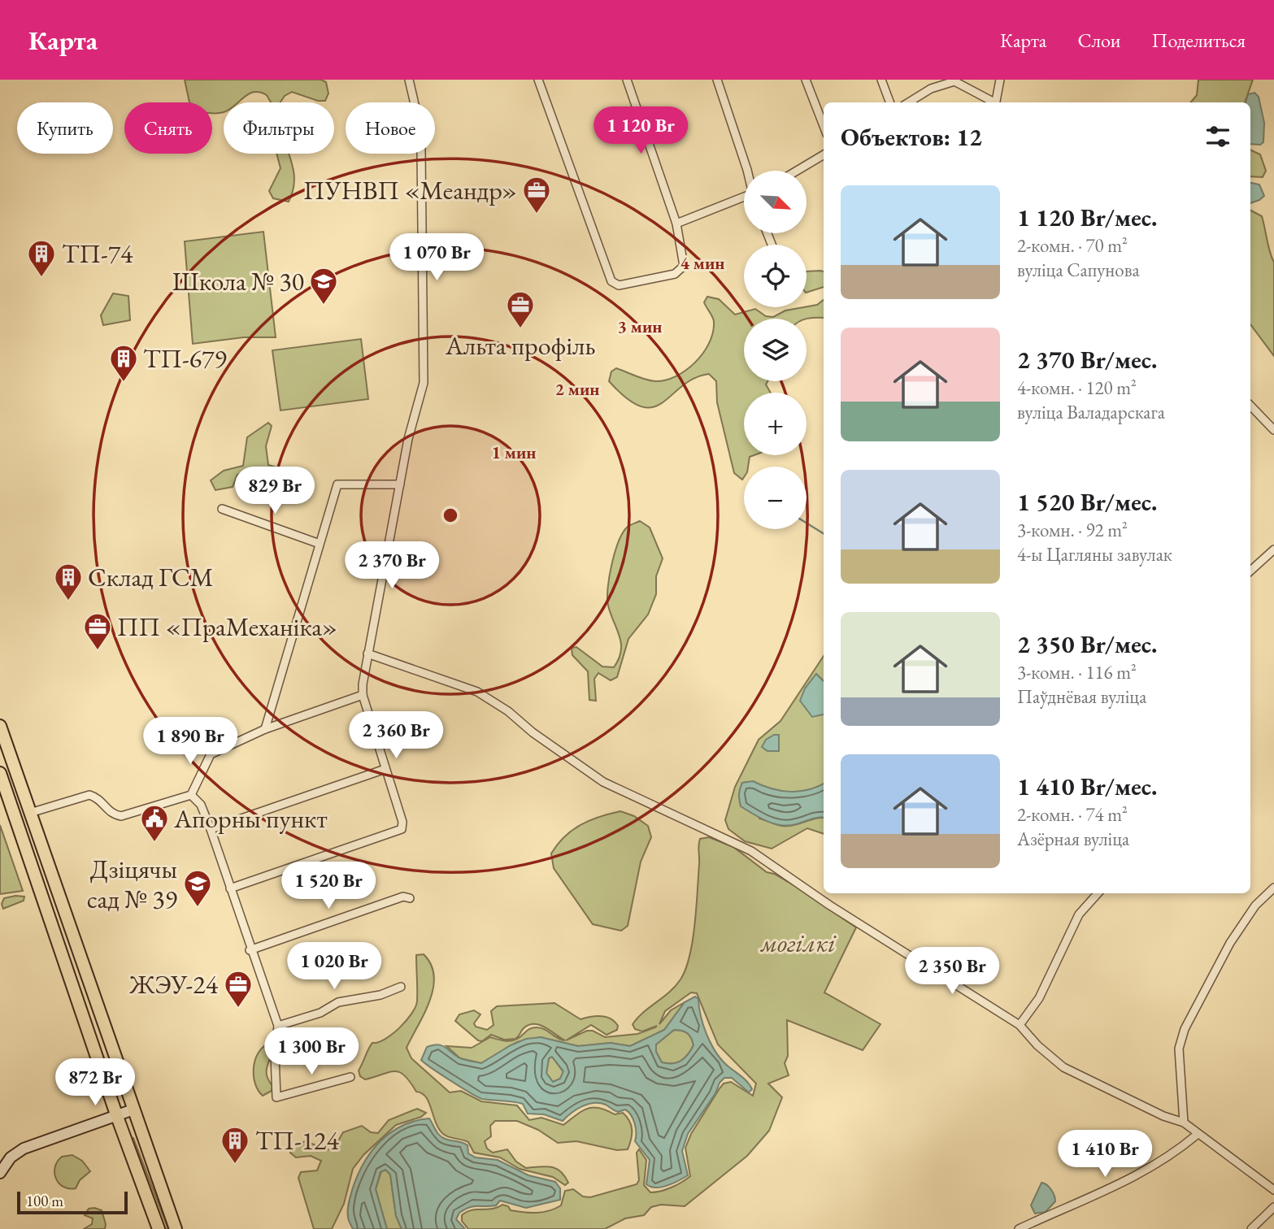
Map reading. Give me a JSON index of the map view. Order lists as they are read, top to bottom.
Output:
{
  "parks": ["могілкі"],
  "places": {
    "office": [
      "ПУНВП «Меандр»",
      "Альта профіль",
      "ПП «ПраМеханіка»",
      "ЖЭУ-24"
    ],
    "building": [
      "ТП-74",
      "ТП-679",
      "Склад ГСМ",
      "ТП-124"
    ],
    "school or university": ["Школа № 30", "Дзіцячы сад № 39"],
    "public building": ["Апорны пункт"]
  },
  "scale_bar": "100 m",
  "north": "bottom right",
  "page": {
    "header": "Карта",
    "nav": ["Карта", "Слои", "Поделиться"],
    "chip": [
      "Купить",
      "Снять",
      "Фильтры",
      "Новое"
    ],
    "heading": "Объектов: 12",
    "price": [
      "1 120 Br",
      "1 070 Br",
      "829 Br",
      "2 370 Br",
      "2 360 Br",
      "1 890 Br",
      "1 520 Br",
      "1 020 Br",
      "2 350 Br",
      "1 300 Br",
      "872 Br",
      "1 410 Br"
    ],
    "map_buttons": ["+", "−"],
    "list": [
      {
        "name": "1 120 Br/мес.",
        "note": "2-комн. · 70 m² · вуліца Сапунова"
      },
      {
        "name": "2 370 Br/мес.",
        "note": "4-комн. · 120 m² · вуліца Валадарскага"
      },
      {
        "name": "1 520 Br/мес.",
        "note": "3-комн. · 92 m² · 4-ы Цагляны завулак"
      },
      {
        "name": "2 350 Br/мес.",
        "note": "3-комн. · 116 m² · Паўднёвая вуліца"
      },
      {
        "name": "1 410 Br/мес.",
        "note": "2-комн. · 74 m² · Азёрная вуліца"
      }
    ],
    "scale": "100 m"
  },
  "rings": [
    "4 мин",
    "3 мин",
    "2 мин",
    "1 мин"
  ]
}
